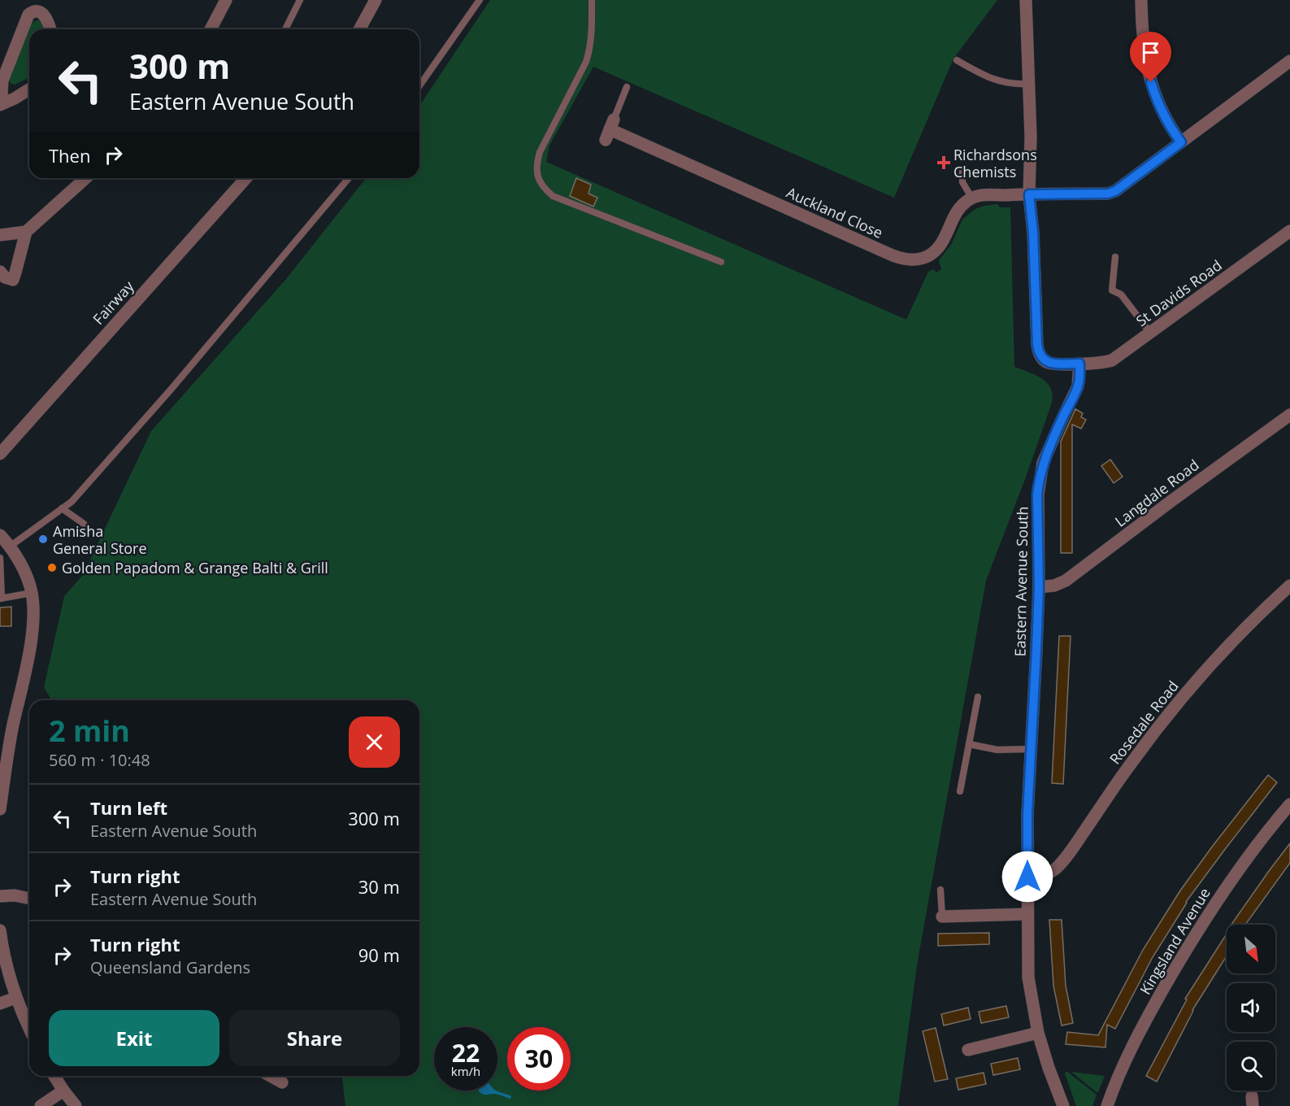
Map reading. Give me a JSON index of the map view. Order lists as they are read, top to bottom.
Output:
{
  "streets": {
    "street": [
      "Auckland Close",
      "St Davids Road",
      "Fairway",
      "Langdale Road",
      "Eastern Avenue South",
      "Rosedale Road",
      "Kingsland Avenue"
    ]
  },
  "crossings": [
    ["St Davids Road", "Eastern Avenue South"],
    ["Langdale Road", "Eastern Avenue South"],
    ["Eastern Avenue South", "Rosedale Road"]
  ],
  "places": {
    "health": ["Richardsons Chemists"],
    "other": ["Amisha General Store", "Golden Papadom & Grange Balti & Grill"]
  },
  "north": "bottom right",
  "page": {
    "turn": ["300 m", "Eastern Avenue South"],
    "then": "Then",
    "heading": ["2 min", "560 m · 10:48"],
    "list": [
      {
        "name": "Turn left",
        "note": "Eastern Avenue South",
        "value": "300 m"
      },
      {
        "name": "Turn right",
        "note": "Eastern Avenue South",
        "value": "30 m"
      },
      {
        "name": "Turn right",
        "note": "Queensland Gardens",
        "value": "90 m"
      }
    ],
    "buttons": ["Exit", "Share"],
    "speed": "22 km/h",
    "limit": "30"
  }
}
